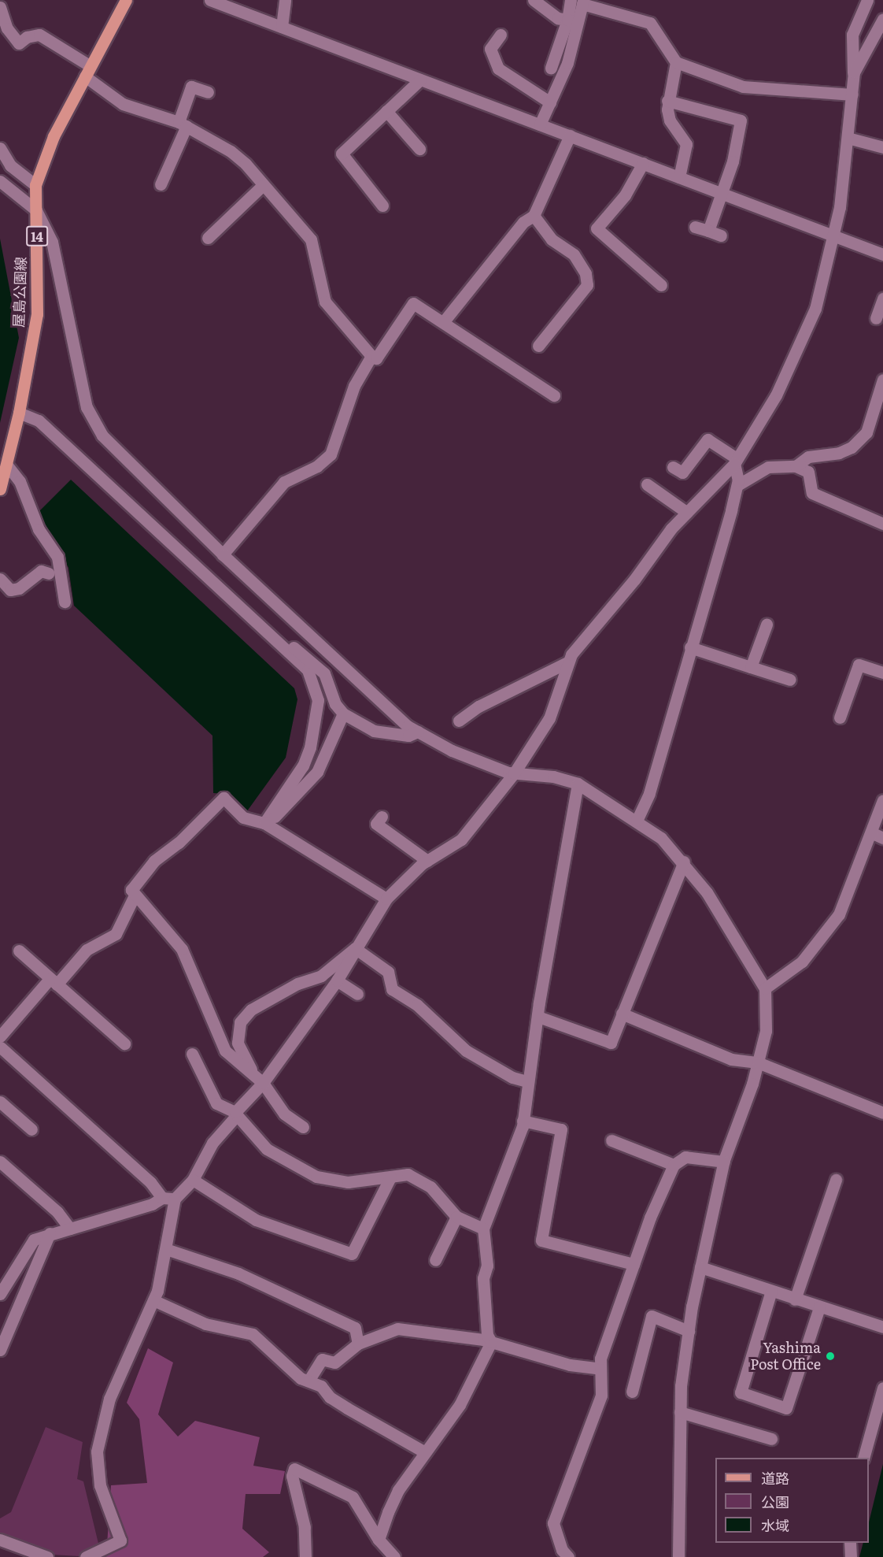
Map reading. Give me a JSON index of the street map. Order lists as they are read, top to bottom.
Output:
{
  "streets": {
    "main road": ["14", "屋島公園線"]
  },
  "places": ["Yashima Post Office"],
  "legend": ["道路", "公園", "水域"]
}
